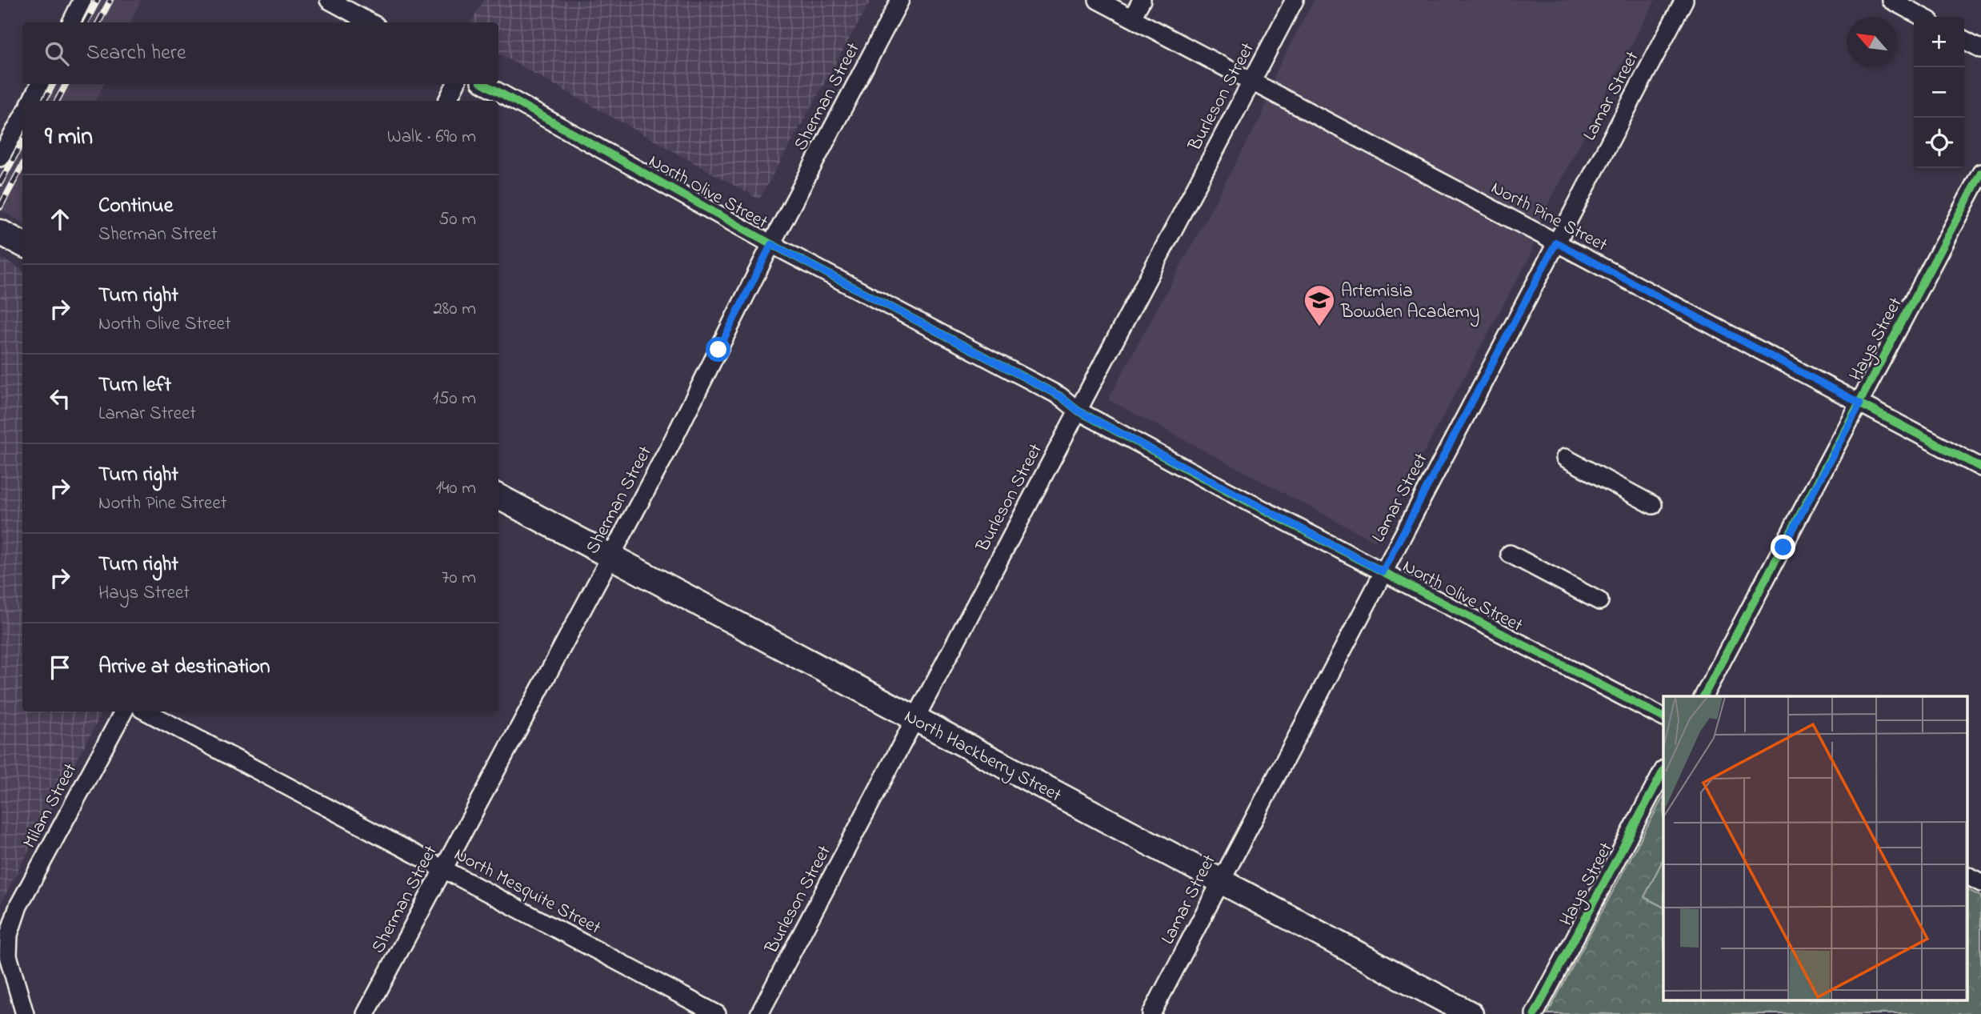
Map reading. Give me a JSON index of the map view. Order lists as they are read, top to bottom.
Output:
{
  "streets": {
    "main road": ["North Hackberry Street"],
    "street": [
      "Lamar Street",
      "Sherman Street",
      "Burleson Street",
      "North Olive Street",
      "North Pine Street",
      "Hays Street",
      "Milam Street",
      "North Mesquite Street"
    ]
  },
  "crossings": [
    ["Lamar Street", "North Olive Street"],
    ["Lamar Street", "North Pine Street"],
    ["Lamar Street", "North Hackberry Street"],
    ["Sherman Street", "North Olive Street"],
    ["Sherman Street", "North Hackberry Street"],
    ["Sherman Street", "North Mesquite Street"],
    ["Burleson Street", "North Olive Street"],
    ["Burleson Street", "North Pine Street"],
    ["Burleson Street", "North Hackberry Street"],
    ["North Pine Street", "Hays Street"]
  ],
  "places": {
    "school or university": ["Artemisia Bowden Academy"]
  },
  "north": "top left",
  "page": {
    "map_buttons": ["+", "−"],
    "search": "Search here",
    "heading": ["9 min", "Walk · 690 m"],
    "list": [
      ["Continue", "Sherman Street", "50 m"],
      ["Turn right", "North Olive Street", "280 m"],
      ["Turn left", "Lamar Street", "150 m"],
      ["Turn right", "North Pine Street", "140 m"],
      ["Turn right", "Hays Street", "70 m"],
      "Arrive at destination"
    ]
  }
}
